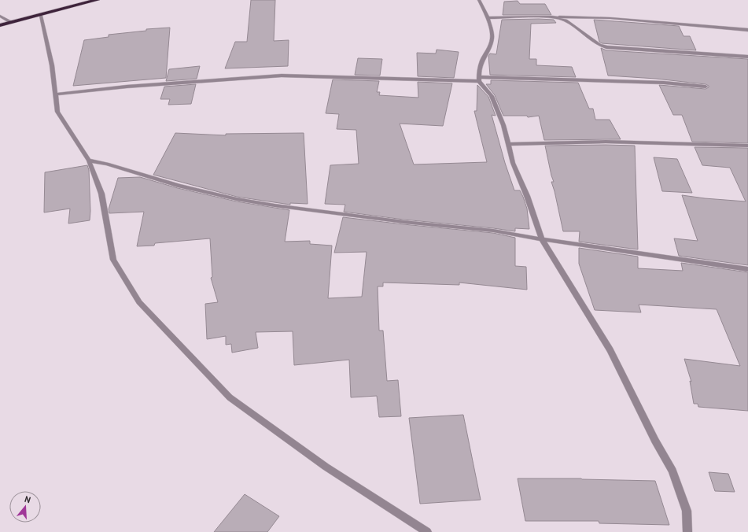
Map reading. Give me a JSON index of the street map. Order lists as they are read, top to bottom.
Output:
{
  "north": "top"
}
